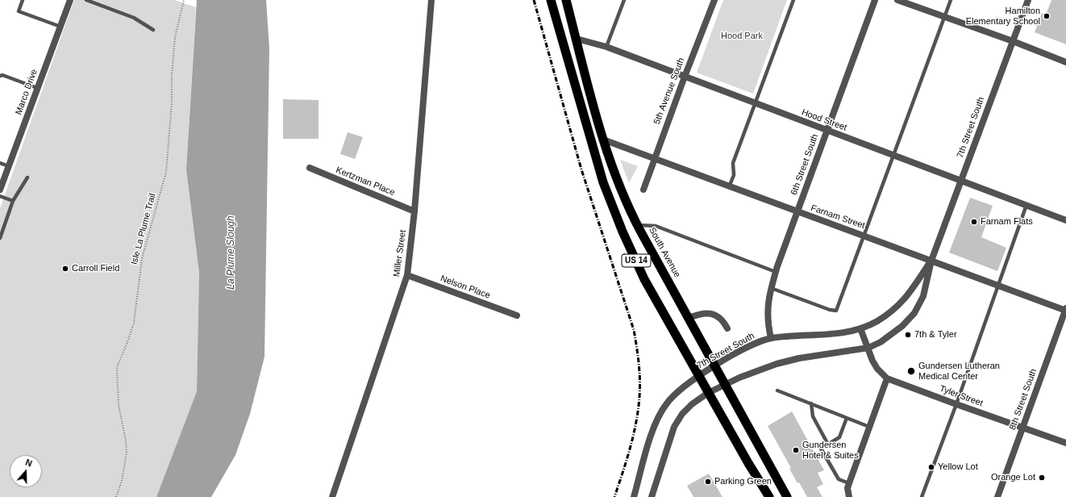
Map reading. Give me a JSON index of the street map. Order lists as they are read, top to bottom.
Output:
{
  "streets": {
    "highway": ["South Avenue", "US 14"],
    "street": [
      "5th Avenue South",
      "Marco Drive",
      "Hood Street",
      "7th Street South",
      "6th Street South",
      "Kertzman Place",
      "Farnam Street",
      "Miller Street",
      "Nelson Place",
      "Tyler Street",
      "8th Street South"
    ],
    "path": ["Isle La Plume Trail"]
  },
  "crossings": [
    ["5th Avenue South", "Hood Street"],
    ["5th Avenue South", "Farnam Street"],
    ["Hood Street", "7th Street South"],
    ["Hood Street", "6th Street South"],
    ["Hood Street", "South Avenue"],
    ["7th Street South", "6th Street South"],
    ["7th Street South", "Farnam Street"],
    ["7th Street South", "South Avenue"],
    ["7th Street South", "US 14"],
    ["7th Street South", "Tyler Street"],
    ["6th Street South", "Farnam Street"],
    ["Kertzman Place", "Miller Street"],
    ["Farnam Street", "South Avenue"],
    ["Farnam Street", "8th Street South"],
    ["Miller Street", "Nelson Place"],
    ["Tyler Street", "8th Street South"]
  ],
  "water": ["La Plume Slough"],
  "parks": ["Hood Park"],
  "places": [
    "Hamilton Elementary School",
    "Farnam Flats",
    "Carroll Field",
    "7th & Tyler",
    "Gundersen Lutheran Medical Center",
    "Gundersen Hotel & Suites",
    "Yellow Lot",
    "Orange Lot",
    "Parking Green"
  ],
  "north": "top"
}
